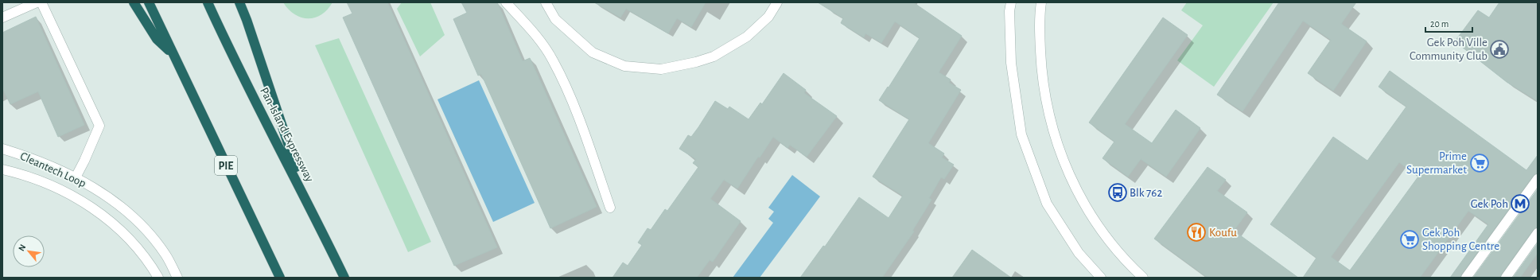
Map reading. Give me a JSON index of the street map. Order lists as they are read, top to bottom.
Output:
{
  "streets": {
    "highway": ["Pan-Island Expressway", "PIE"],
    "street": ["Cleantech Loop"]
  },
  "places": {
    "public building": ["Gek Poh Ville Community Club"],
    "supermarket": ["Prime Supermarket", "Gek Poh Shopping Centre"],
    "bus stop": ["Blk 762"],
    "metro station": ["Gek Poh"],
    "restaurant": ["Koufu"]
  },
  "scale_bar": "20 m",
  "north": "top left"
}
